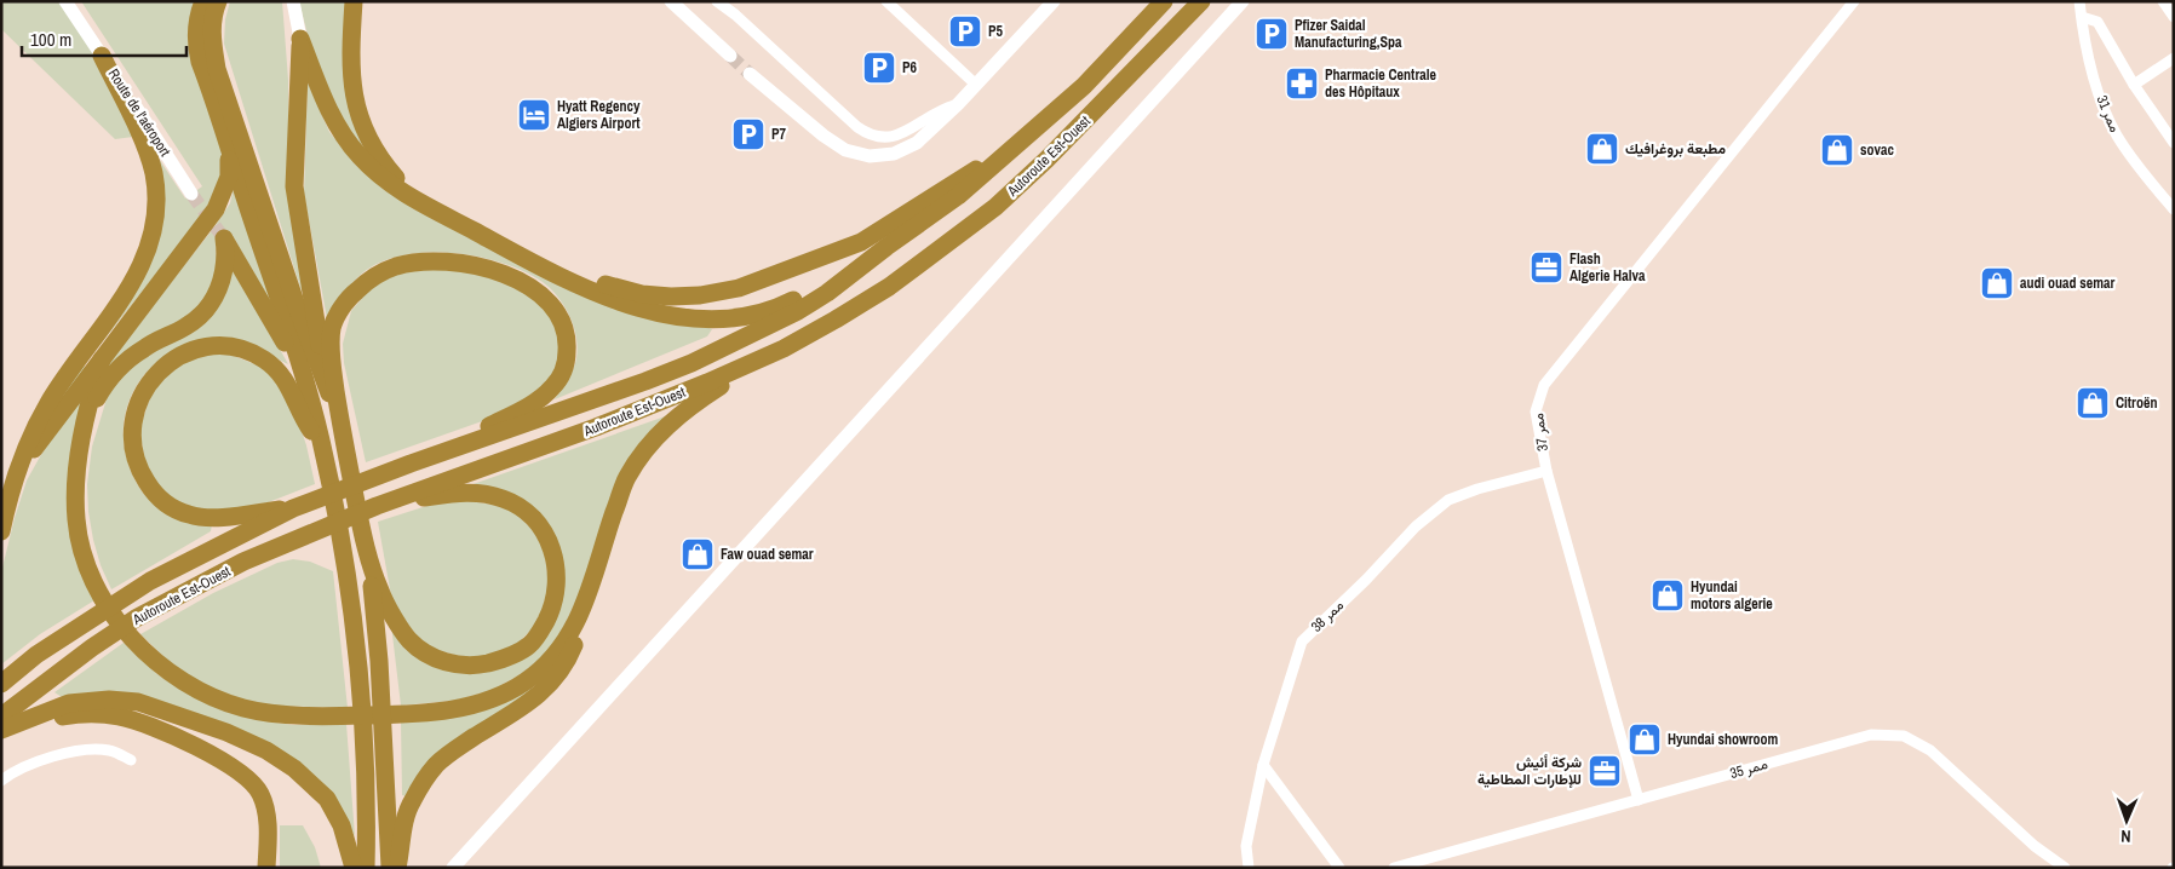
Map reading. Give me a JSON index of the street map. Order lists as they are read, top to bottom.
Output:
{
  "streets": {
    "highway": ["Autoroute Est-Ouest"],
    "main road": ["Route de l'aéroport"],
    "street": [
      "ممر 31",
      "ممر 37",
      "ممر 38",
      "ممر 35"
    ]
  },
  "crossings": [
    ["ممر 37", "ممر 38"],
    ["ممر 37", "ممر 35"]
  ],
  "places": {
    "parking": [
      "P5",
      "Pfizer Saidal Manufacturing,Spa",
      "P6",
      "P7"
    ],
    "pharmacy": ["Pharmacie Centrale des Hôpitaux"],
    "hotel": ["Hyatt Regency Algiers Airport"],
    "shop": [
      "مطبعة بروغرافيك",
      "sovac",
      "audi ouad semar",
      "Citroën",
      "Faw ouad semar",
      "Hyundai motors algerie",
      "Hyundai showroom"
    ],
    "office": ["Flash Algerie Halva", "شركة أئيش للإطارات المطاطية"]
  },
  "scale_bar": "100 m",
  "north": "bottom"
}
